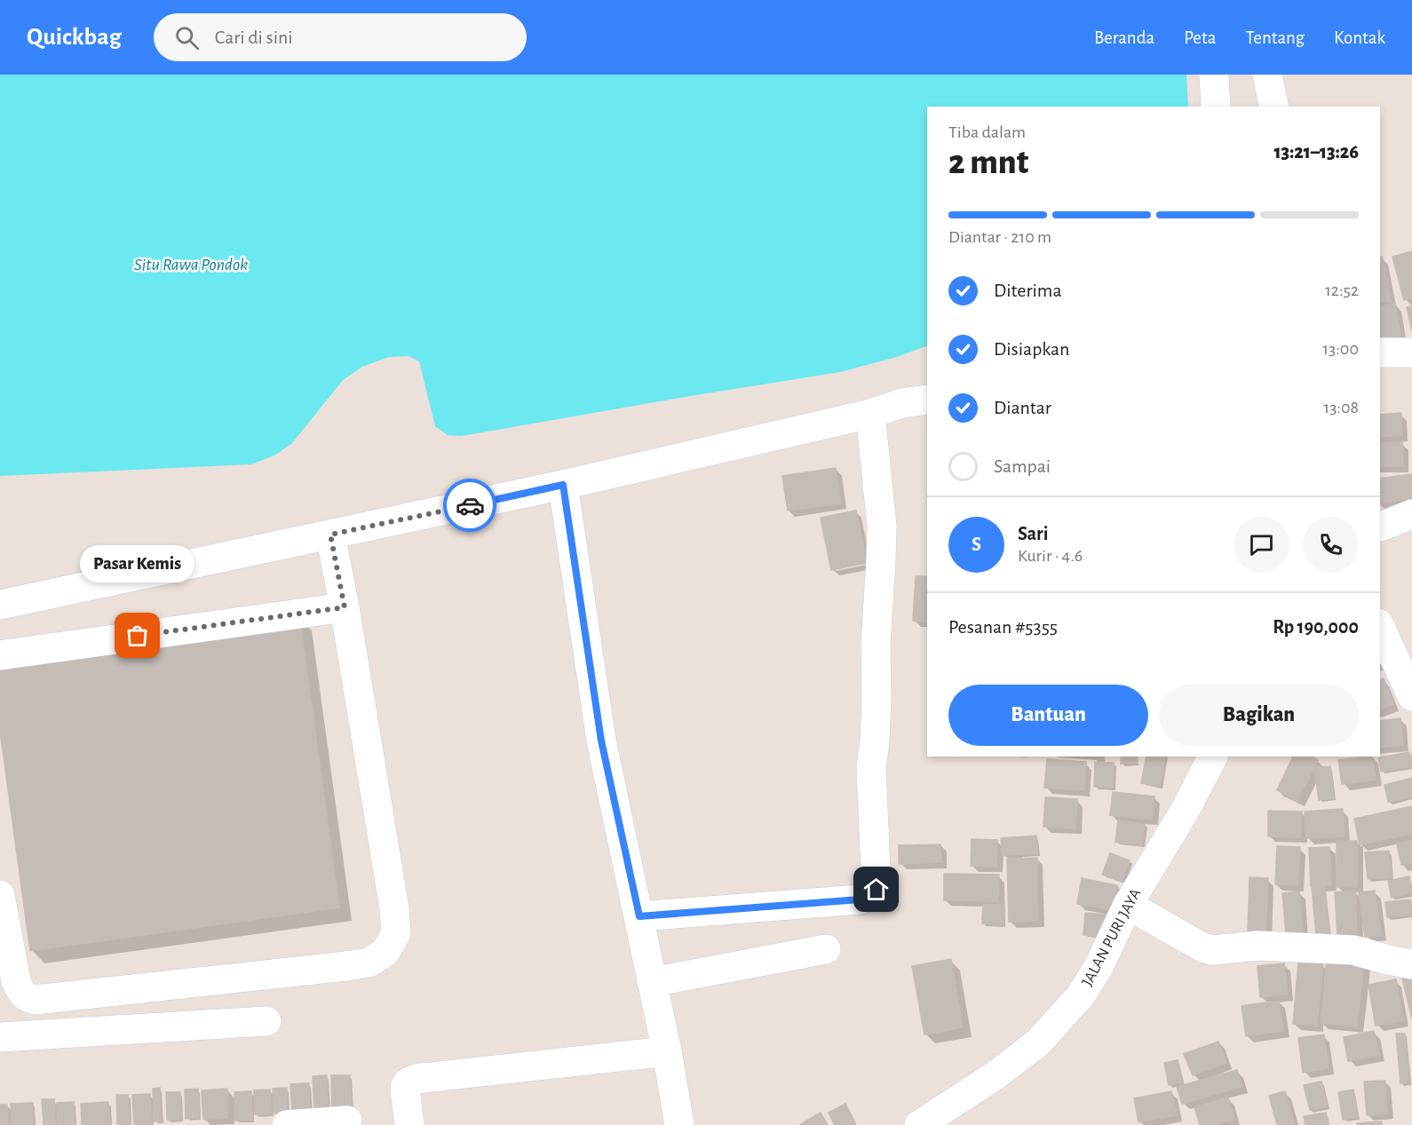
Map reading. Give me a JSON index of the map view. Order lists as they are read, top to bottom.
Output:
{
  "streets": {
    "street": ["JALAN PURI JAYA"]
  },
  "water": ["Situ Rawa Pondok"],
  "places": ["Pasar Kemis"],
  "page": {
    "header": "Quickbag",
    "search": "Cari di sini",
    "nav": [
      "Beranda",
      "Peta",
      "Tentang",
      "Kontak"
    ],
    "heading": ["2 mnt", "Tiba dalam", "13:21–13:26"],
    "panel": [
      "Sari",
      "Kurir · 4.6",
      "Pesanan #5355",
      "Rp 190,000"
    ],
    "bar": "Diantar · 210 m",
    "list": [
      ["Diterima", "12:52"],
      ["Disiapkan", "13:00"],
      ["Diantar", "13:08"],
      "Sampai"
    ],
    "round": "S",
    "bubble": "Pasar Kemis",
    "buttons": ["Bantuan", "Bagikan"]
  }
}
